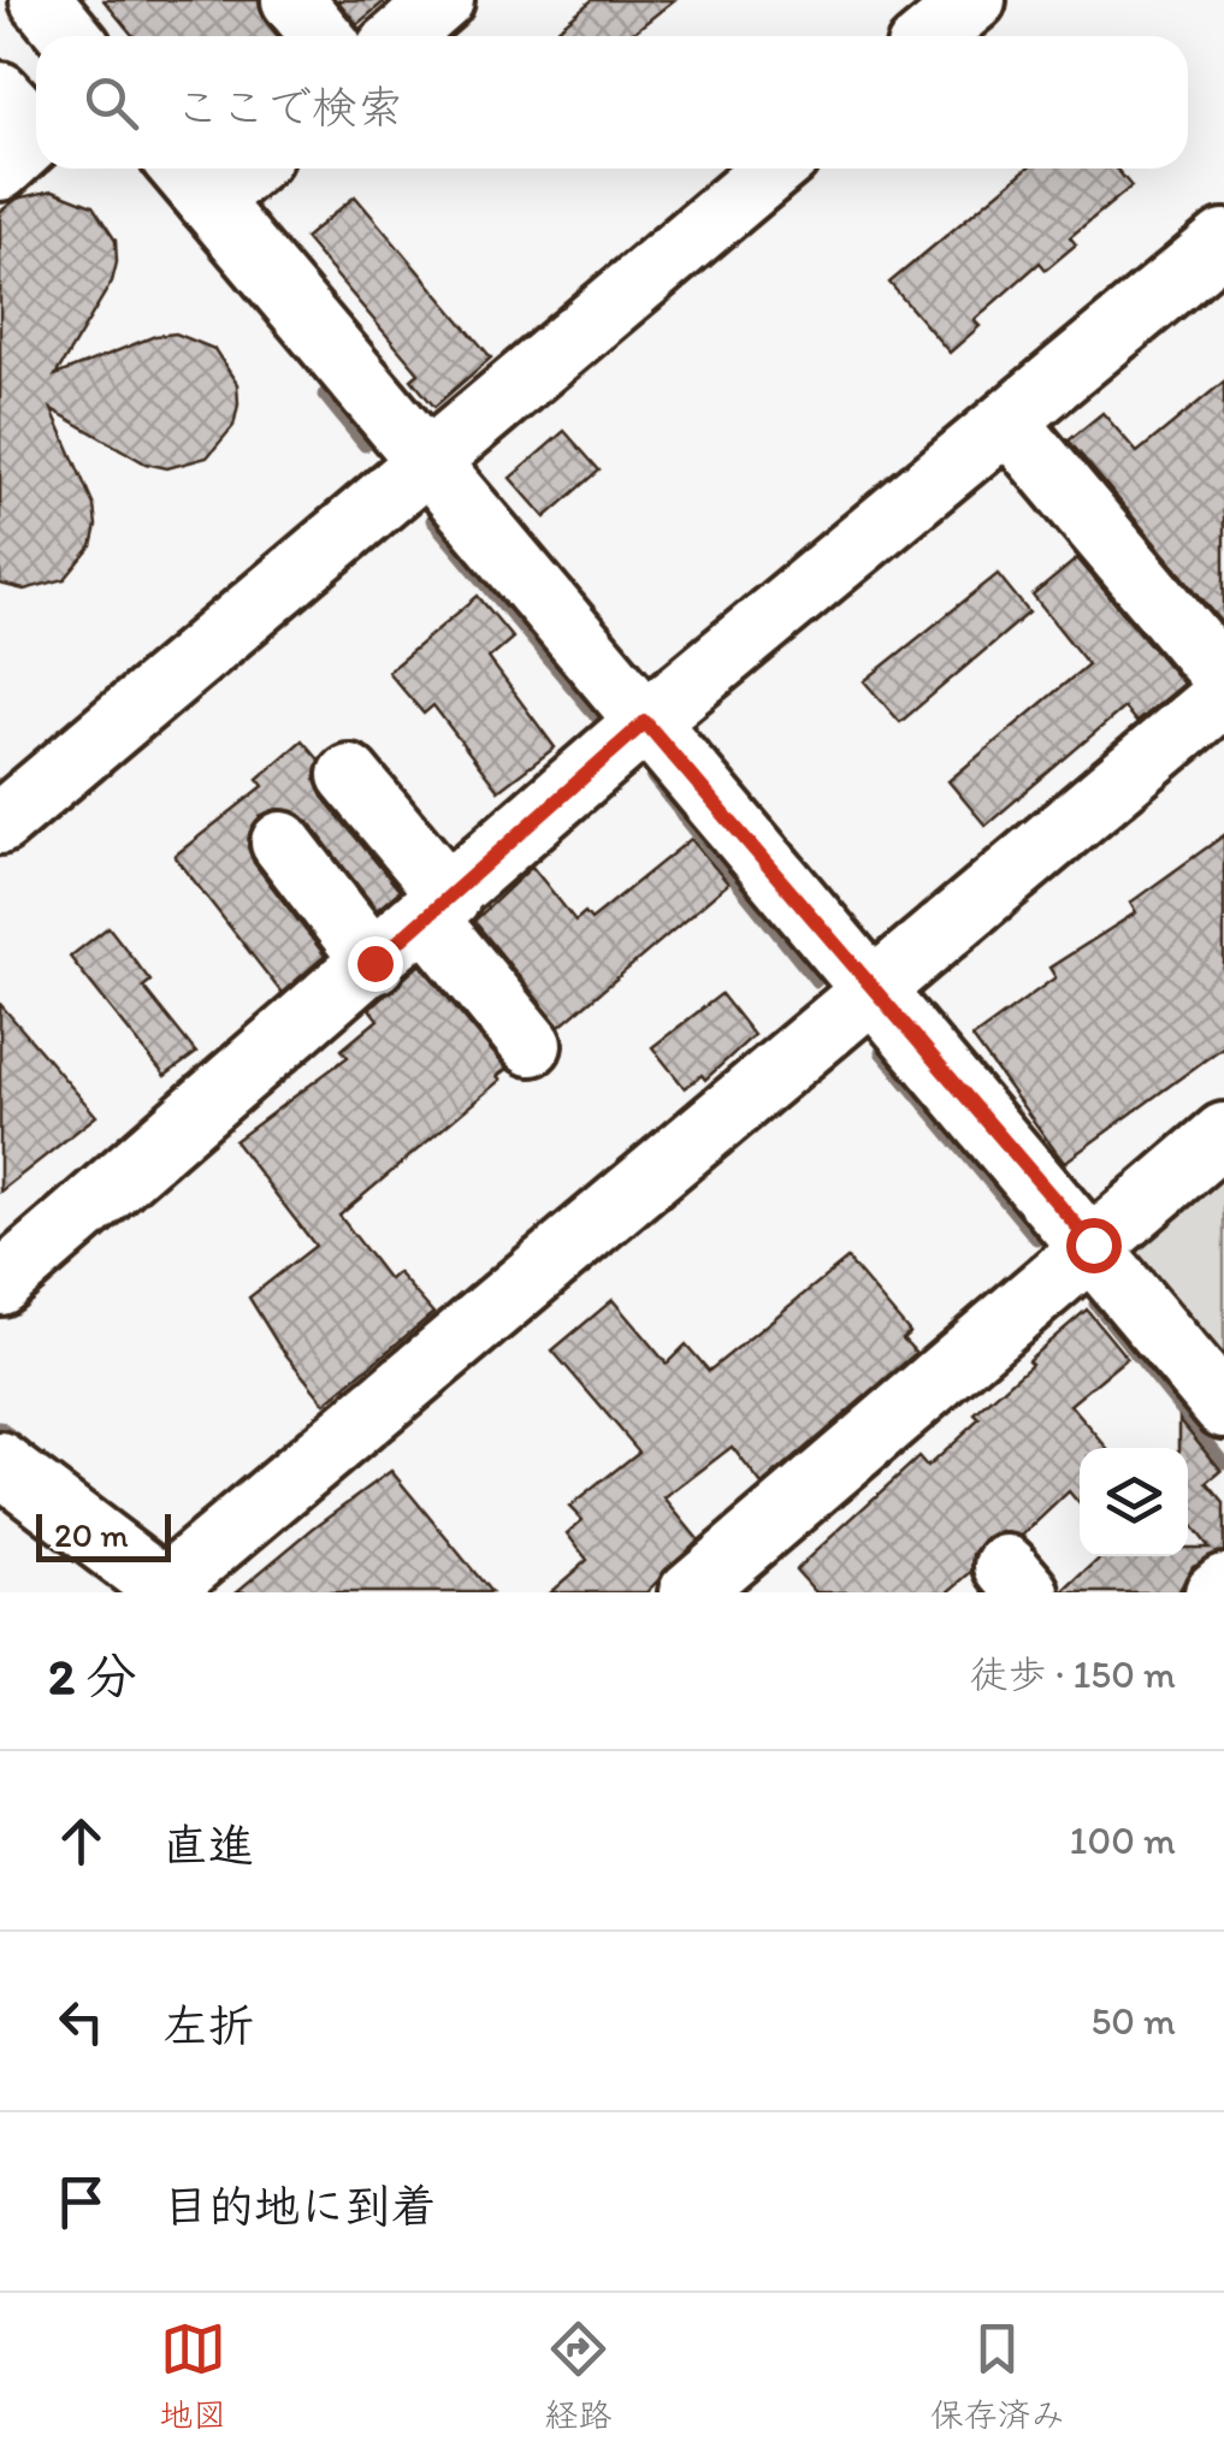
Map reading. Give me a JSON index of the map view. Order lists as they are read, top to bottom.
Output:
{
  "scale_bar": "20 m",
  "page": {
    "search": "ここで検索",
    "scale": "20 m",
    "heading": ["2 分", "徒歩 · 150 m"],
    "list": [
      ["直進", "100 m"],
      ["左折", "50 m"],
      "目的地に到着"
    ],
    "nav": ["地図", "経路", "保存済み"]
  }
}
